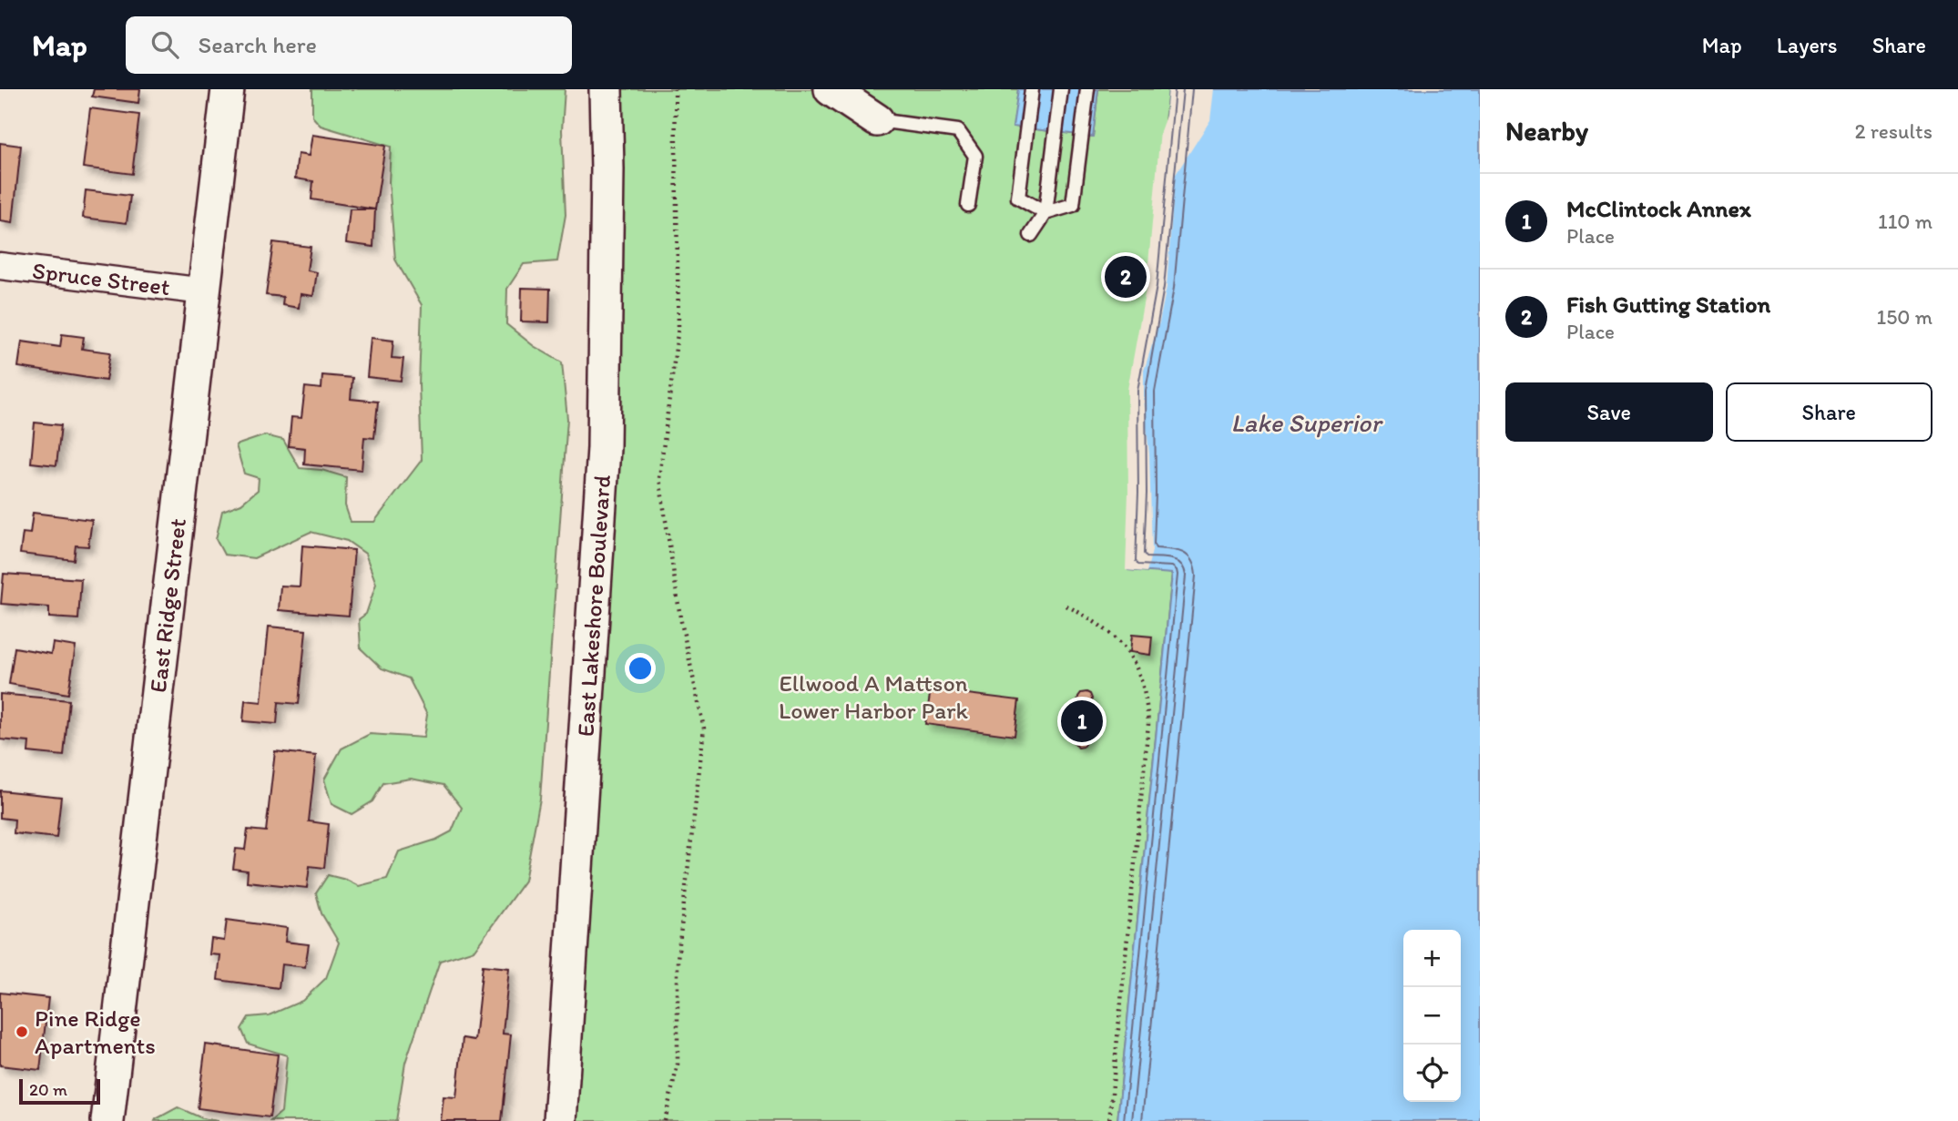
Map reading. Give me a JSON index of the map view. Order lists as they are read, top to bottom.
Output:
{
  "streets": {
    "street": ["Spruce Street", "East Ridge Street", "East Lakeshore Boulevard"]
  },
  "crossings": [
    ["Spruce Street", "East Ridge Street"]
  ],
  "water": ["Lake Superior"],
  "parks": ["Ellwood A Mattson Lower Harbor Park"],
  "places": ["Pine Ridge Apartments"],
  "scale_bar": "20 m",
  "page": {
    "header": "Map",
    "search": "Search here",
    "nav": ["Map", "Layers", "Share"],
    "heading": ["Nearby", "2 results"],
    "list": [
      {
        "mark": "1",
        "name": "McClintock Annex",
        "note": "Place",
        "value": "110 m"
      },
      {
        "mark": "2",
        "name": "Fish Gutting Station",
        "note": "Place",
        "value": "150 m"
      }
    ],
    "pins": ["2", "1"],
    "buttons": ["Save", "Share"],
    "map_buttons": ["+", "−"],
    "scale": "20 m"
  }
}
